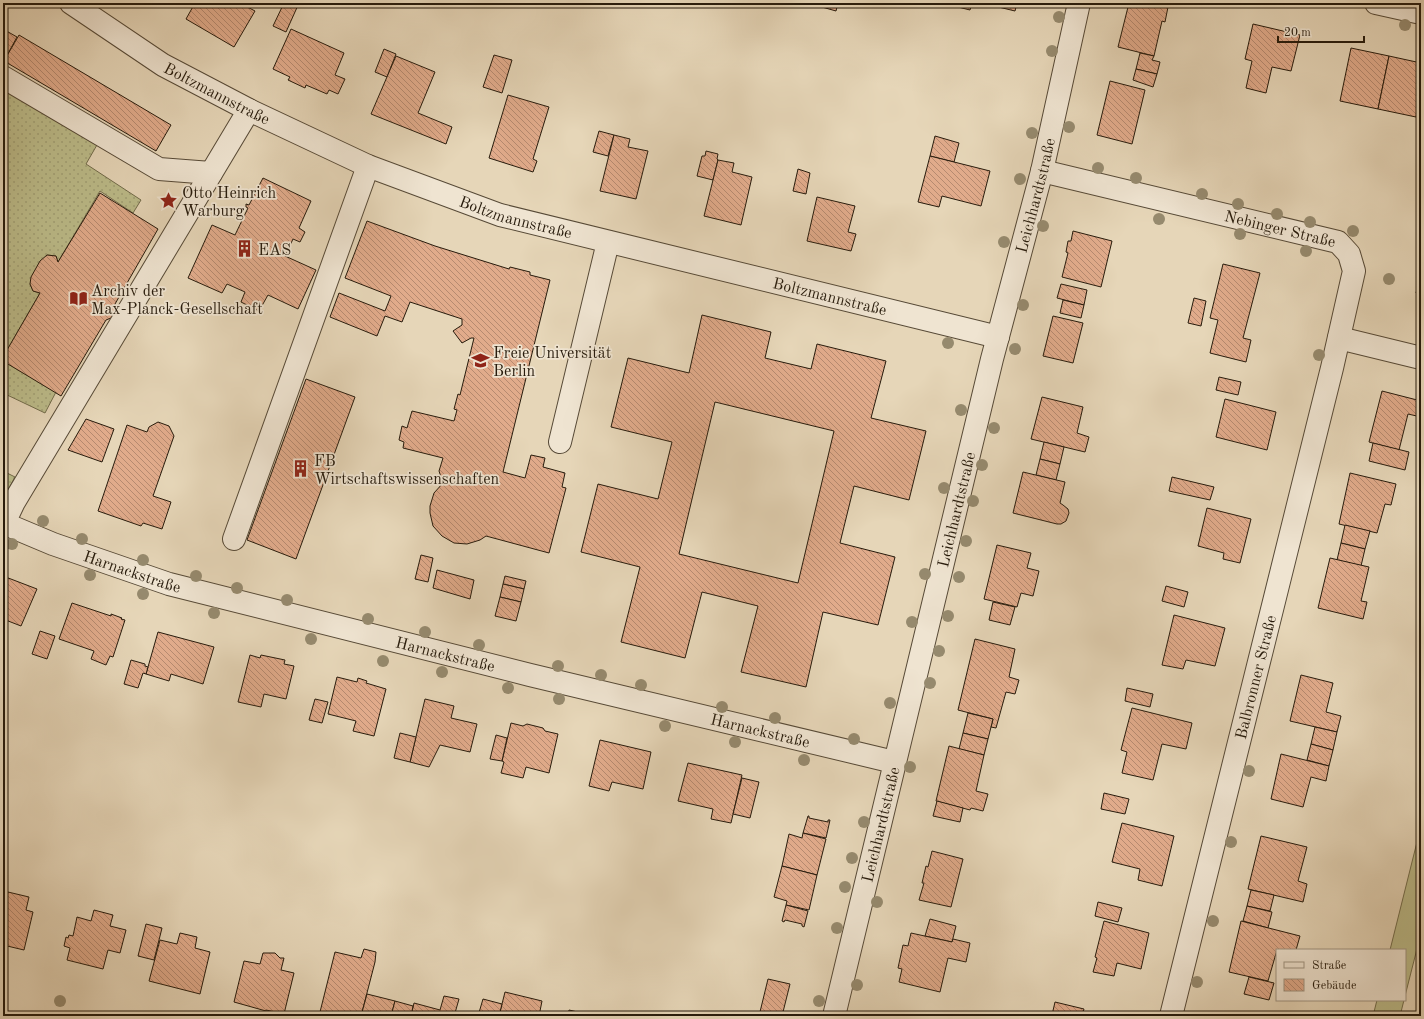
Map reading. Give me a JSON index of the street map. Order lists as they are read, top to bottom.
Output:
{
  "streets": {
    "street": [
      "Boltzmannstraße",
      "Leichhardtstraße",
      "Nebinger Straße",
      "Harnackstraße",
      "Balbronner Straße"
    ]
  },
  "crossings": [
    ["Boltzmannstraße", "Leichhardtstraße"],
    ["Leichhardtstraße", "Nebinger Straße"],
    ["Leichhardtstraße", "Harnackstraße"],
    ["Nebinger Straße", "Balbronner Straße"]
  ],
  "places": {
    "place": ["Otto Heinrich Warburg"],
    "building": ["EAS", "FB Wirtschaftswissenschaften"],
    "library": ["Archiv der Max-Planck-Gesellschaft"],
    "school or university": ["Freie Universität Berlin"]
  },
  "legend": ["Straße", "Gebäude"],
  "scale_bar": "20 m"
}
